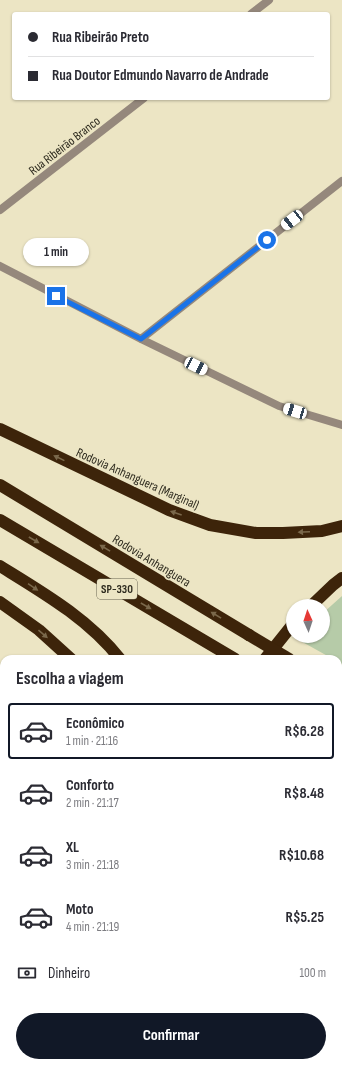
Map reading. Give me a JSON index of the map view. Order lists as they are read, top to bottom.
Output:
{
  "streets": {
    "highway": ["Rodovia Anhanguera (Marginal)", "Rodovia Anhanguera", "SP-330"],
    "street": ["Rua Ribeirão Branco"]
  },
  "north": "top",
  "page": {
    "banner": ["Rua Ribeirão Preto", "Rua Doutor Edmundo Navarro de Andrade"],
    "bubble": "1 min",
    "heading": "Escolha a viagem",
    "list": [
      {
        "name": "Econômico",
        "note": "1 min · 21:16",
        "value": "R$6.28"
      },
      {
        "name": "Conforto",
        "note": "2 min · 21:17",
        "value": "R$8.48"
      },
      {
        "name": "XL",
        "note": "3 min · 21:18",
        "value": "R$10.68"
      },
      {
        "name": "Moto",
        "note": "4 min · 21:19",
        "value": "R$5.25"
      }
    ],
    "pay": ["Dinheiro", "100 m"],
    "buttons": "Confirmar"
  }
}
